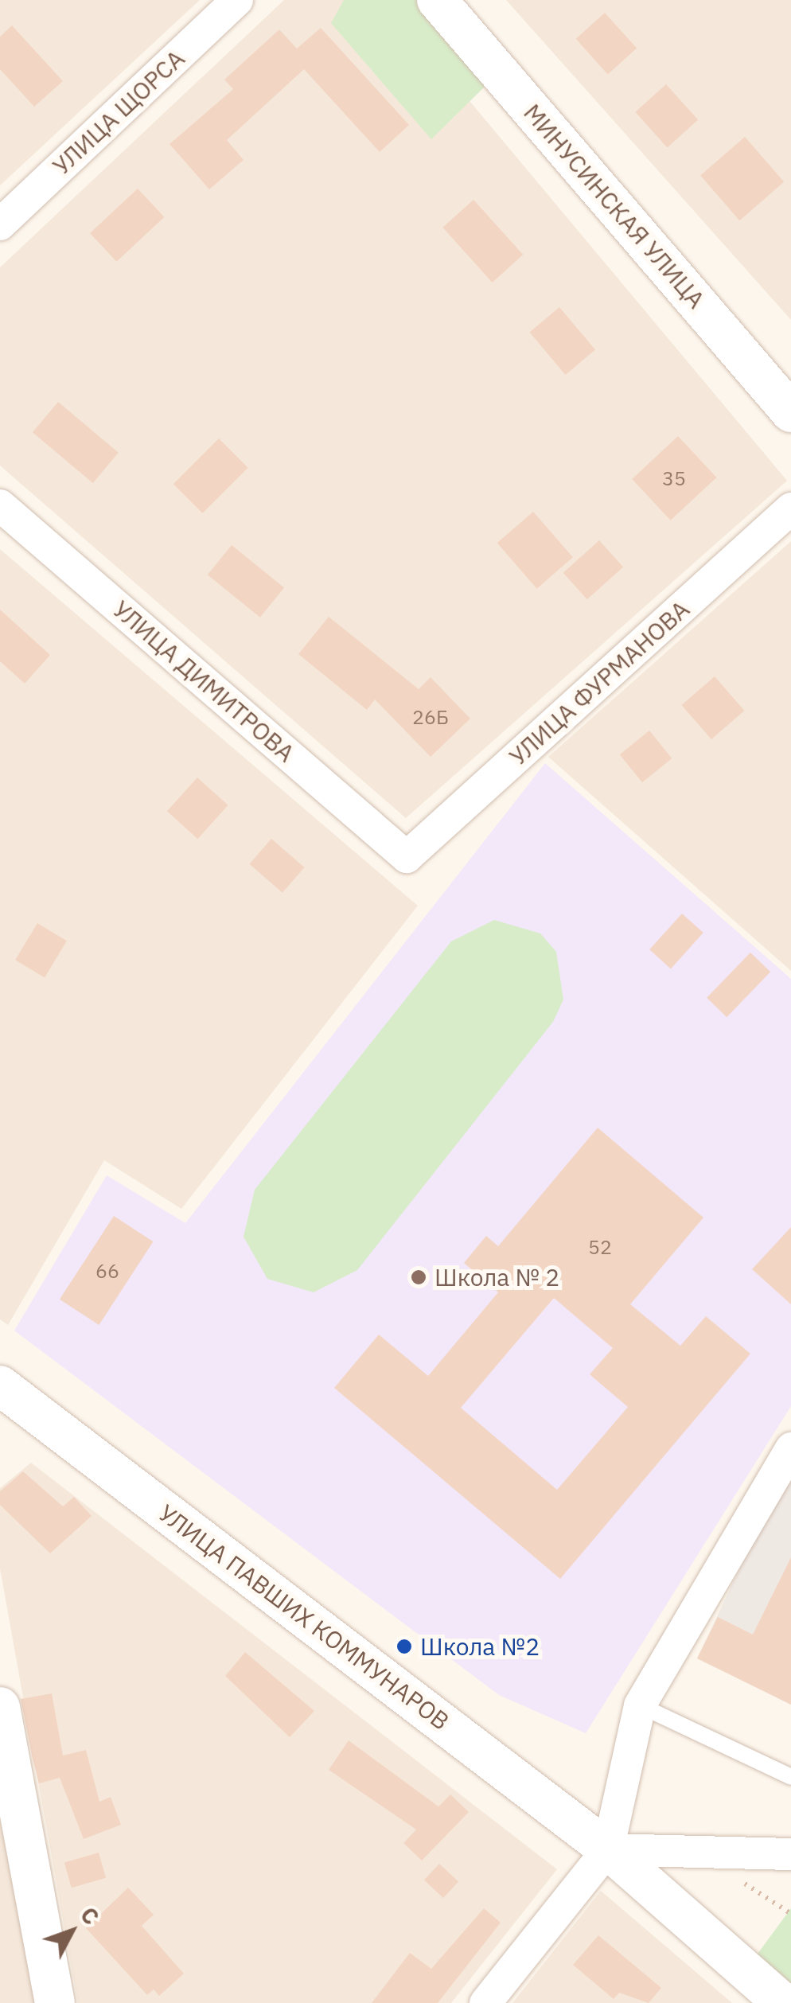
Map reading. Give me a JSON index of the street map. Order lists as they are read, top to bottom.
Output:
{
  "streets": {
    "street": [
      "УЛИЦА ЩОРСА",
      "МИНУСИНСКАЯ УЛИЦА",
      "УЛИЦА ДИМИТРОВА",
      "УЛИЦА ФУРМАНОВА",
      "УЛИЦА ПАВШИХ КОММУНАРОВ"
    ]
  },
  "crossings": [
    ["УЛИЦА ДИМИТРОВА", "УЛИЦА ФУРМАНОВА"]
  ],
  "places": ["Школа № 2", "Школа №2"],
  "house_numbers": [
    "35",
    "26Б",
    "52",
    "66"
  ],
  "north": "top right"
}
